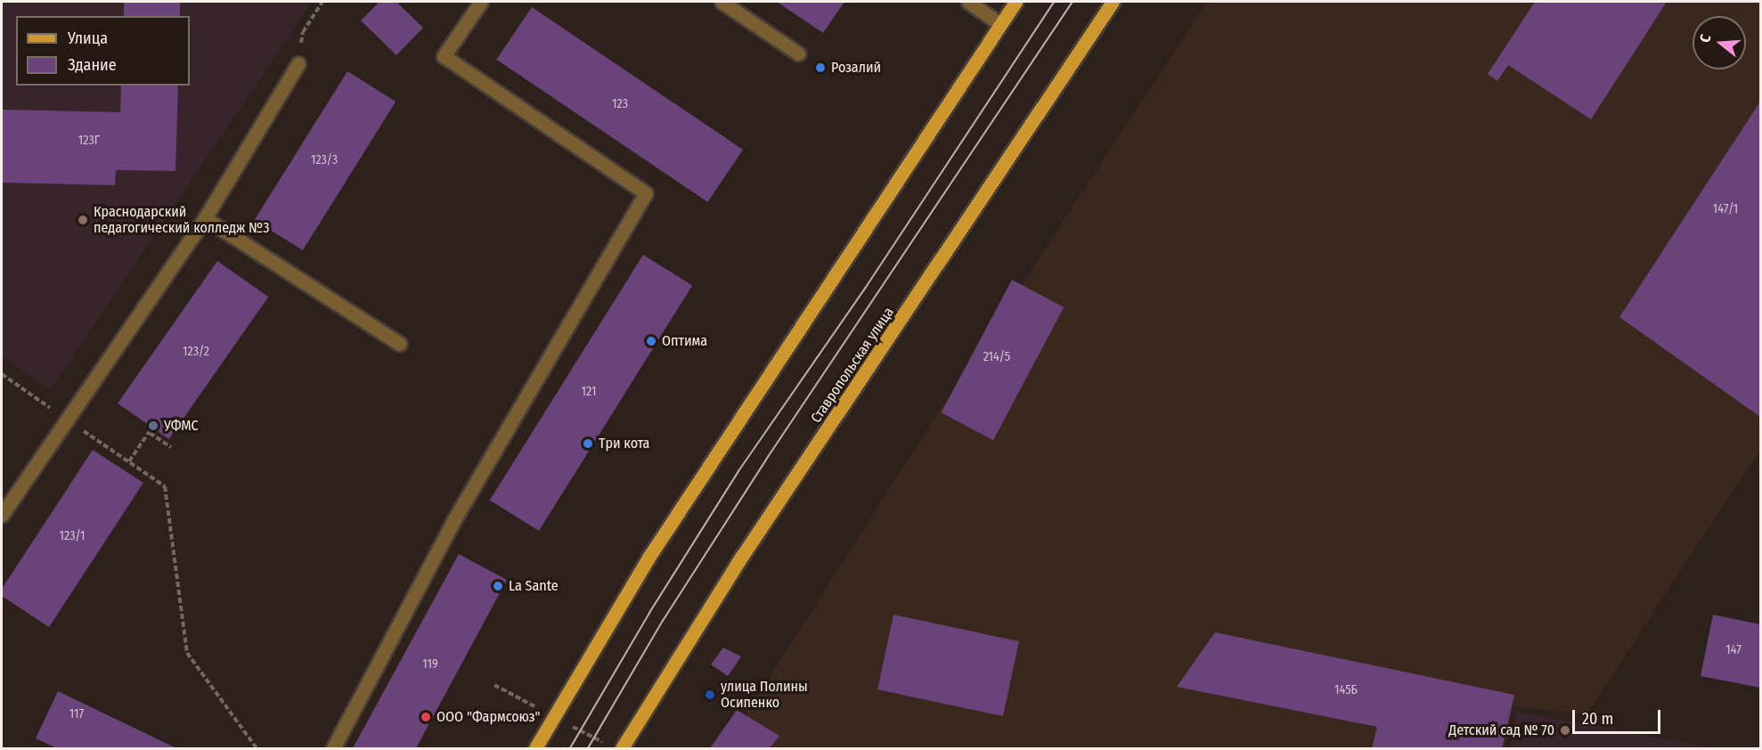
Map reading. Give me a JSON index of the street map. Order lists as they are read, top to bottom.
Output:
{
  "streets": {
    "main road": ["Ставропольская улица"]
  },
  "places": [
    "Розалий",
    "Краснодарский педагогический колледж №3",
    "Оптима",
    "УФМС",
    "Три кота",
    "La Sante",
    "улица Полины Осипенко",
    "ООО \"Фармсоюз\"",
    "Детский сад № 70"
  ],
  "house_numbers": [
    "123",
    "123Г",
    "123/3",
    "147/1",
    "123/2",
    "214/5",
    "121",
    "123/1",
    "147",
    "119",
    "145Б",
    "117"
  ],
  "legend": ["Улица", "Здание"],
  "scale_bar": "20 m",
  "north": "left"
}
